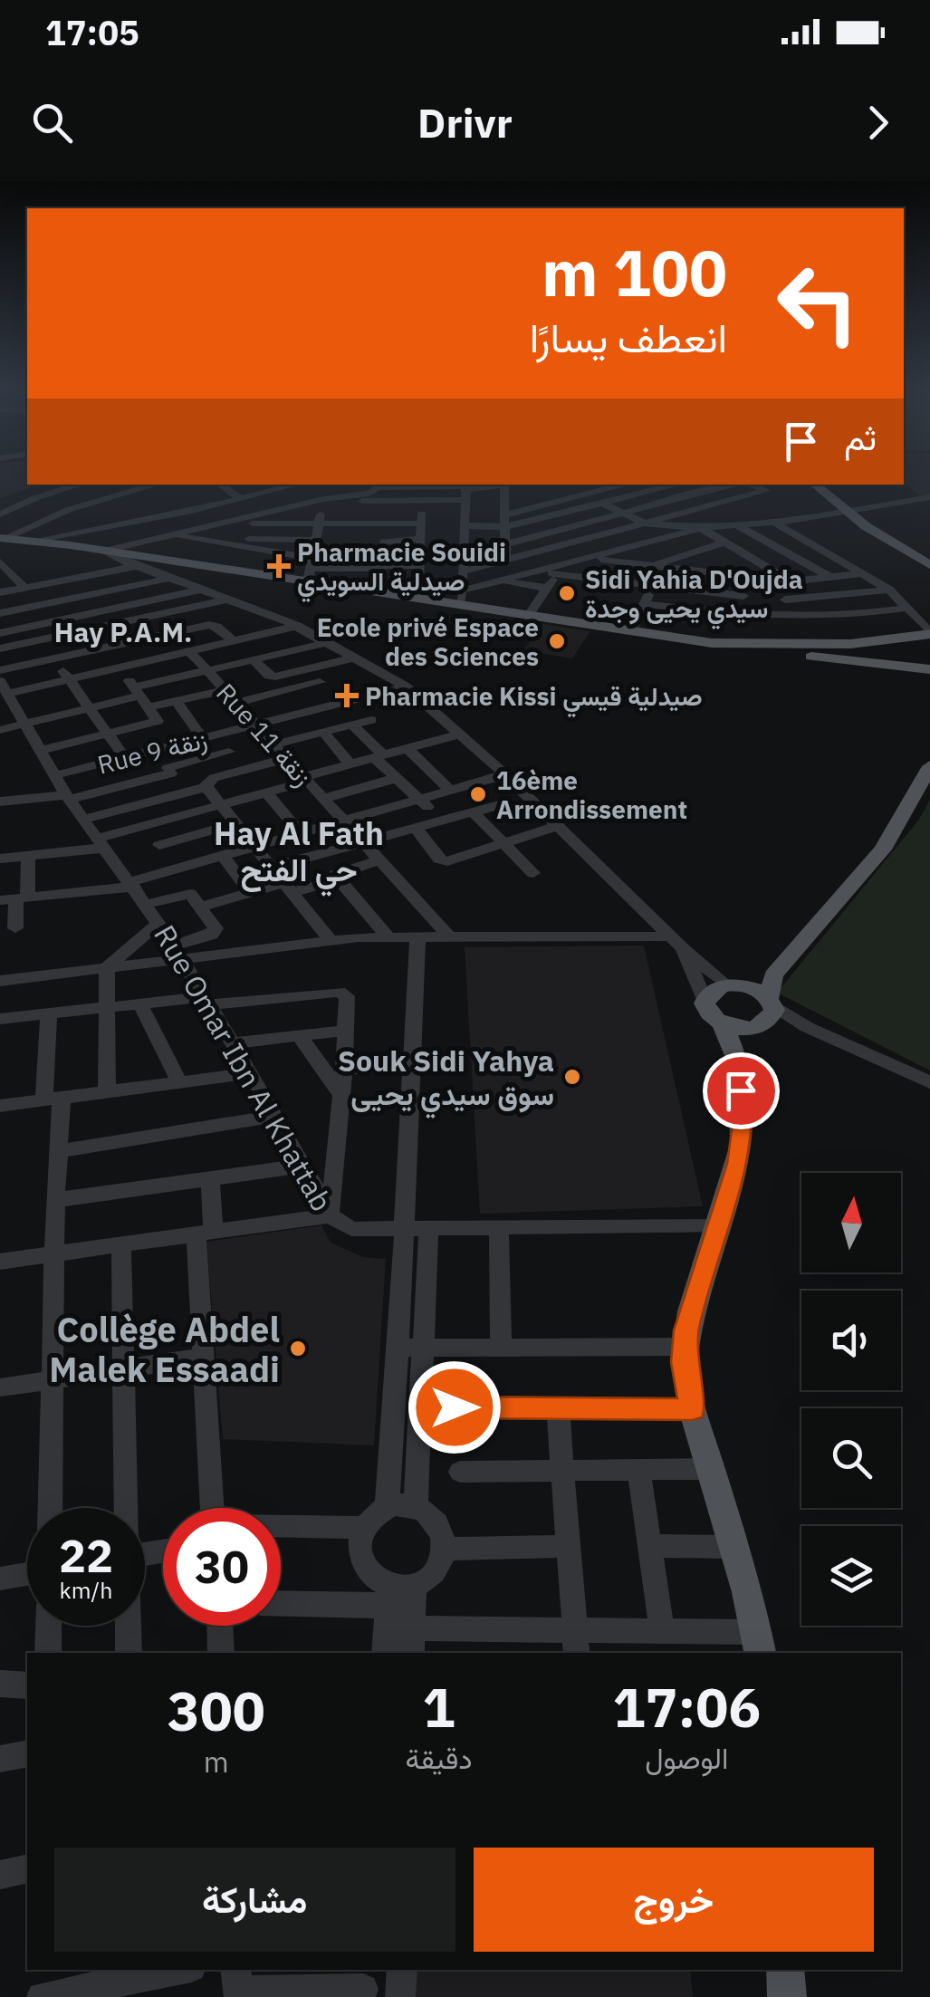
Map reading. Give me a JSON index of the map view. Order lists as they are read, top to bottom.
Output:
{
  "streets": {
    "street": ["Rue 11 زنقة", "Rue 9 زنقة", "Rue Omar Ibn Al Khattab"]
  },
  "crossings": [
    ["Rue 11 زنقة", "Rue 9 زنقة"],
    ["Rue 9 زنقة", "Rue Omar Ibn Al Khattab"]
  ],
  "districts": ["Hay P.A.M.", "Hay Al Fath حي الفتح"],
  "places": {
    "health": ["Pharmacie Souidi صيدلية السويدي", "Pharmacie Kissi صيدلية قيسي"],
    "other": [
      "Sidi Yahia D'Oujda سيدي يحيى وجدة",
      "Ecole privé Espace des Sciences",
      "16ème Arrondissement",
      "Souk Sidi Yahya سوق سيدي يحيى",
      "Collège Abdel Malek Essaadi"
    ]
  },
  "north": "top",
  "page": {
    "status": "17:05",
    "header": "Drivr",
    "turn": ["100 m", "انعطف يسارًا"],
    "then": "ثم",
    "speed": "22 km/h",
    "limit": "30",
    "eta": [
      "17:06",
      "الوصول",
      "1",
      "دقيقة",
      "300",
      "m"
    ],
    "buttons": ["خروج", "مشاركة"]
  }
}
